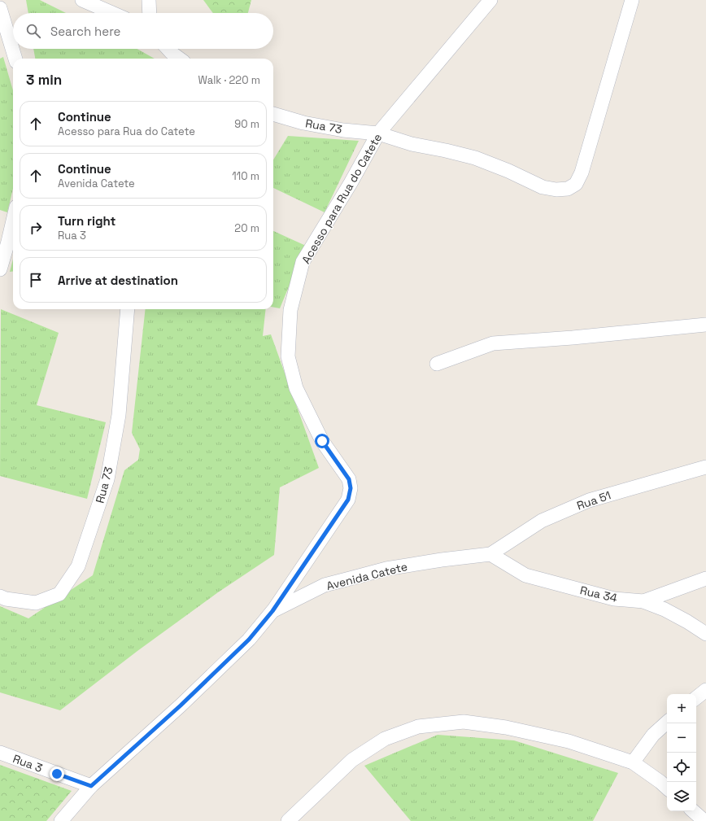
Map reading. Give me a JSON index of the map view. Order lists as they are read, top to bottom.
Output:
{
  "streets": {
    "street": [
      "Rua 73",
      "Acesso para Rua do Catete",
      "Rua 51",
      "Avenida Catete",
      "Rua 34",
      "Rua 3"
    ]
  },
  "crossings": [
    ["Rua 73", "Acesso para Rua do Catete"],
    ["Acesso para Rua do Catete", "Avenida Catete"],
    ["Rua 51", "Avenida Catete"],
    ["Rua 51", "Rua 34"],
    ["Avenida Catete", "Rua 34"],
    ["Avenida Catete", "Rua 3"]
  ],
  "page": {
    "search": "Search here",
    "heading": ["3 min", "Walk · 220 m"],
    "list": [
      ["Continue", "Acesso para Rua do Catete", "90 m"],
      ["Continue", "Avenida Catete", "110 m"],
      ["Turn right", "Rua 3", "20 m"],
      "Arrive at destination"
    ],
    "map_buttons": ["+", "−"]
  }
}
